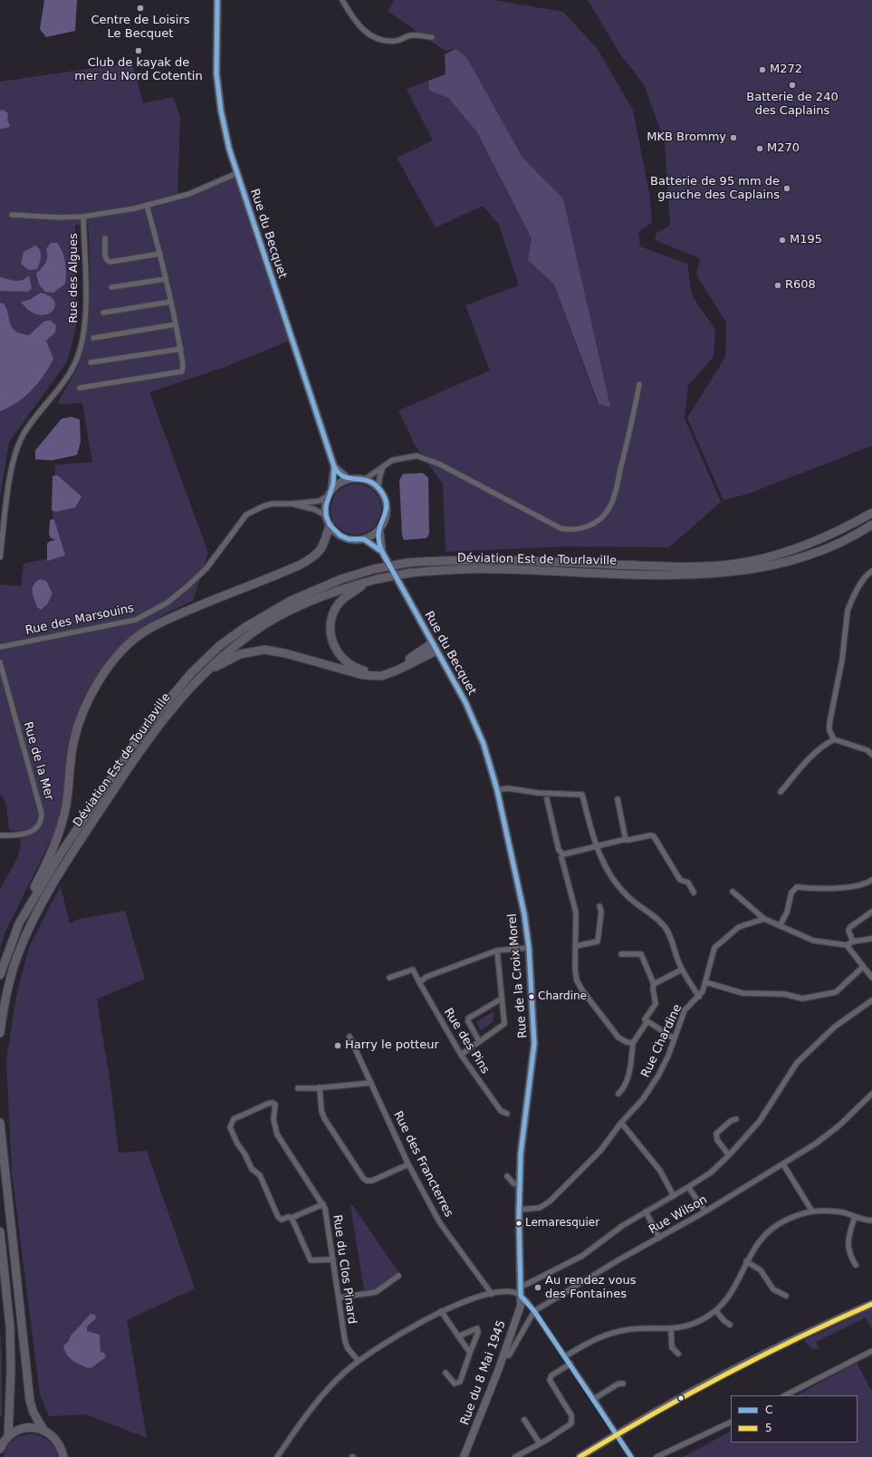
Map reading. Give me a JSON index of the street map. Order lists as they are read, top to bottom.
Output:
{
  "streets": {
    "highway": ["Déviation Est de Tourlaville"],
    "main road": ["Rue du Becquet", "Rue de la Croix Morel", "Rue du 8 Mai 1945"],
    "street": [
      "Rue des Algues",
      "Rue des Marsouins",
      "Rue de la Mer",
      "Rue des Pins",
      "Rue Chardine",
      "Rue des Francterres",
      "Rue Wilson",
      "Rue du Clos Pinard"
    ]
  },
  "crossings": [
    ["Rue du Becquet", "Rue des Marsouins"],
    ["Rue du Becquet", "Rue de la Croix Morel"],
    ["Rue de la Croix Morel", "Rue Chardine"],
    ["Rue de la Croix Morel", "Rue du 8 Mai 1945"],
    ["Rue Wilson", "Rue du 8 Mai 1945"]
  ],
  "places": [
    "Centre de Loisirs Le Becquet",
    "Club de kayak de mer du Nord Cotentin",
    "M272",
    "Batterie de 240 des Caplains",
    "MKB Brommy",
    "M270",
    "Batterie de 95 mm de gauche des Caplains",
    "M195",
    "R608",
    "Chardine",
    "Harry le potteur",
    "Lemaresquier",
    "Au rendez vous des Fontaines"
  ],
  "lines": ["transit line C", "transit line 5"],
  "legend": ["C", "5"]
}
